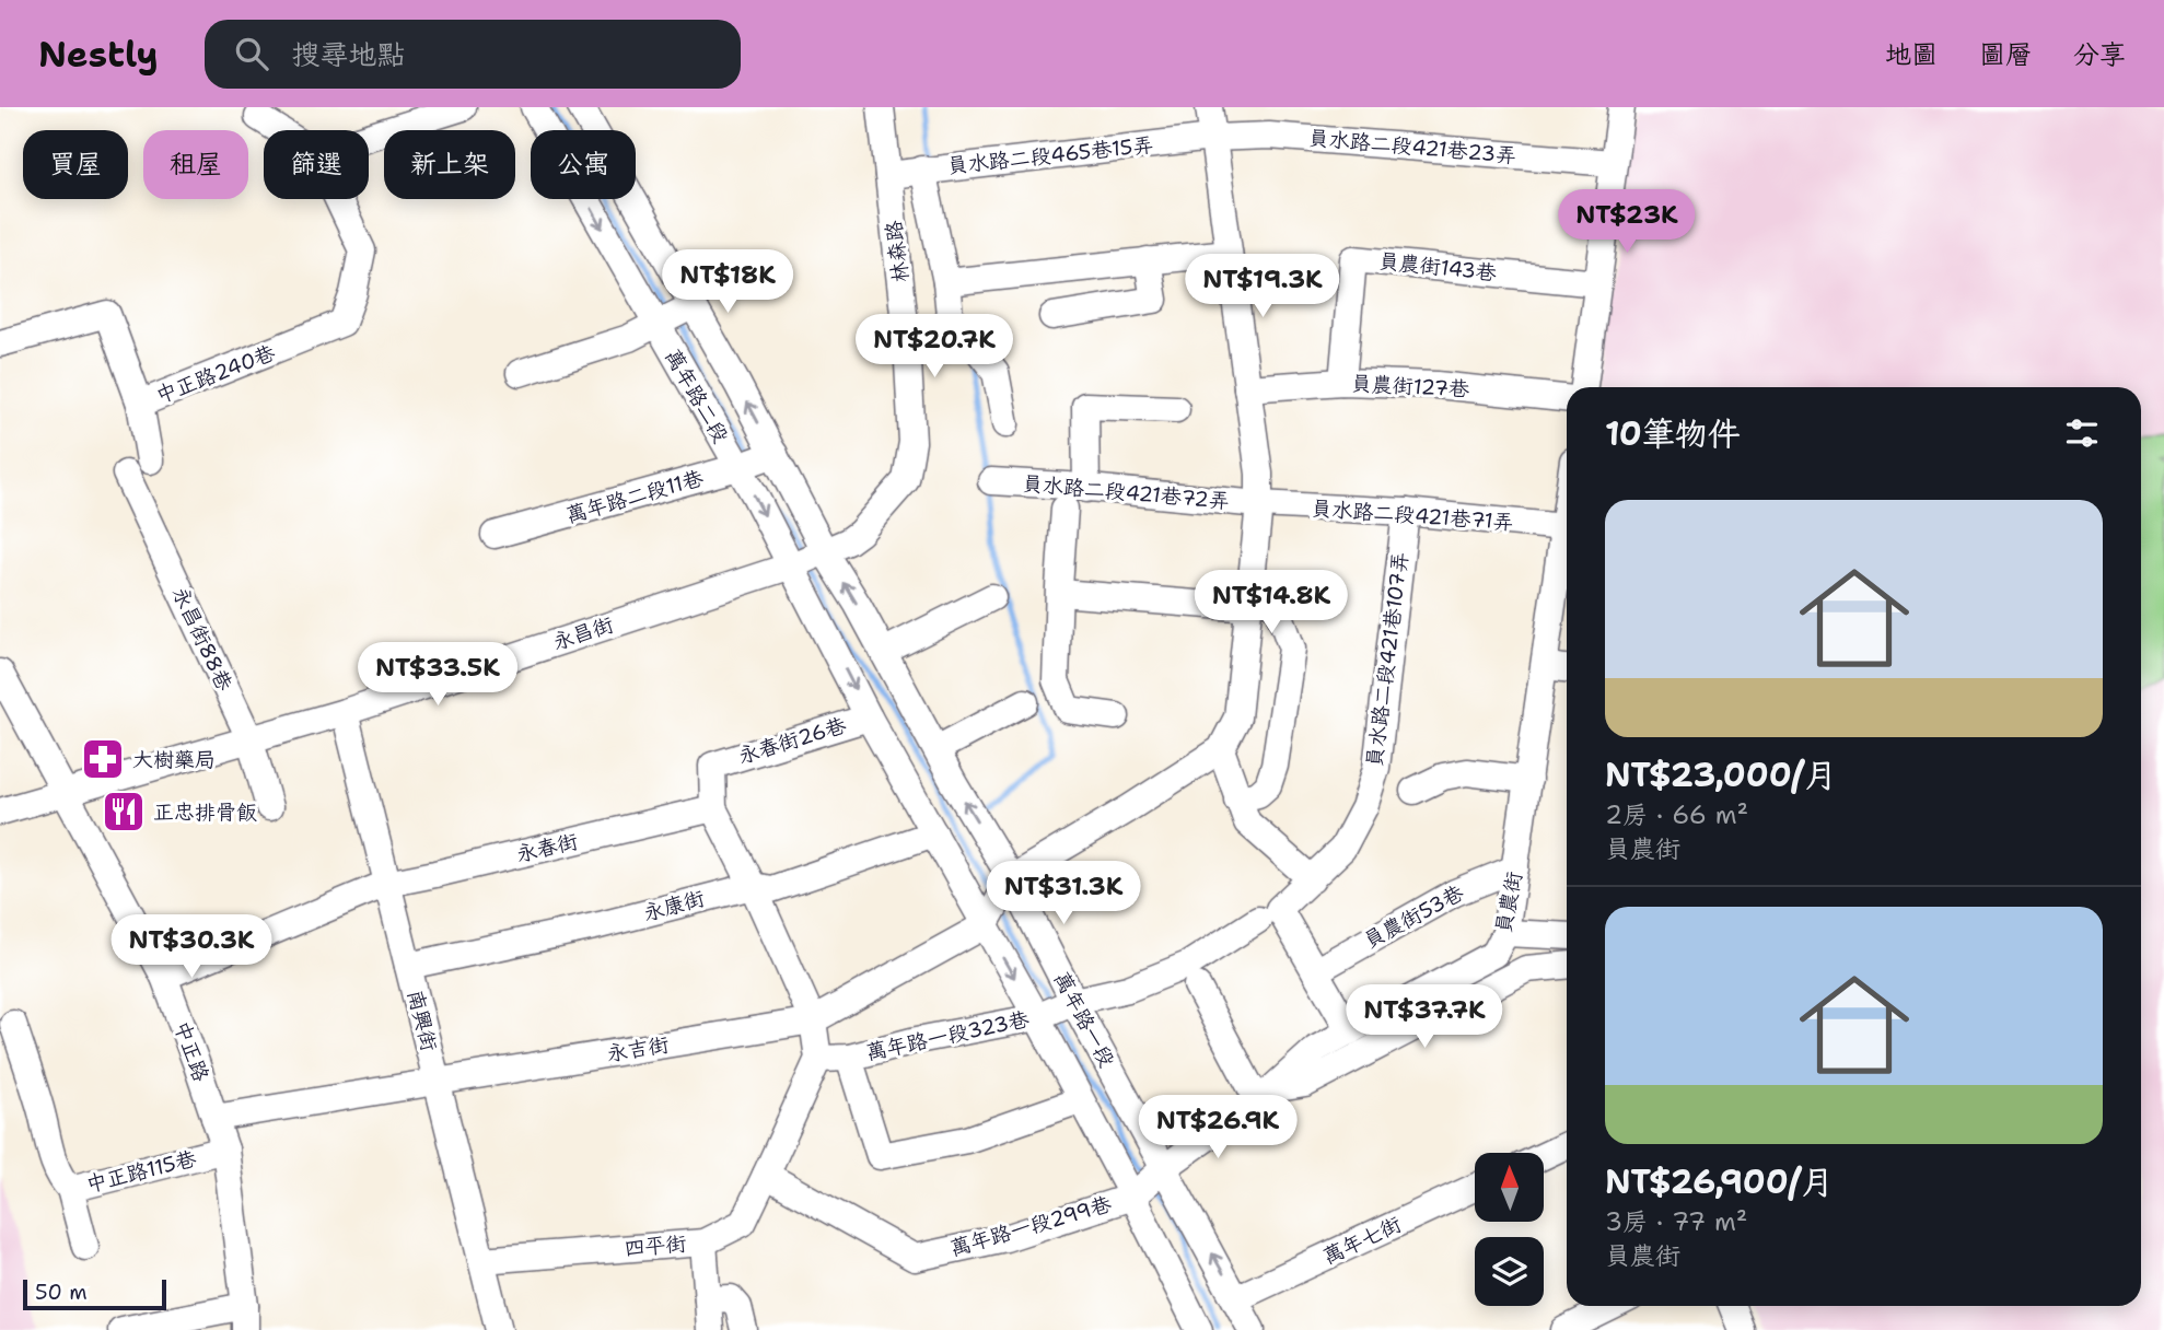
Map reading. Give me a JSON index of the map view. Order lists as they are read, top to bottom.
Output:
{
  "streets": {
    "street": [
      "員水路二段421巷23弄",
      "員水路二段465巷15弄",
      "林森路",
      "員農街143巷",
      "中正路240巷",
      "員農街127巷",
      "萬年路二段",
      "員水路二段421巷72弄",
      "萬年路二段11巷",
      "員水路二段421巷71弄",
      "永昌街",
      "永昌街88巷",
      "員水路二段421巷107弄",
      "永春街26巷",
      "永春街",
      "員農街",
      "永康街",
      "員農街53巷",
      "萬年路一段",
      "南興街",
      "萬年路一段323巷",
      "永吉街",
      "中正路",
      "中正路115巷",
      "萬年路一段299巷",
      "萬年七街",
      "四平街"
    ]
  },
  "crossings": [
    ["員水路二段421巷23弄", "員水路二段465巷15弄"],
    ["員水路二段465巷15弄", "林森路"],
    ["林森路", "萬年路二段"],
    ["林森路", "永昌街"],
    ["林森路", "萬年路一段"],
    ["員農街143巷", "員農街127巷"],
    ["萬年路二段", "萬年路二段11巷"],
    ["萬年路二段", "永昌街"],
    ["萬年路二段", "萬年路一段"],
    ["員水路二段421巷72弄", "員水路二段421巷71弄"],
    ["員水路二段421巷71弄", "員水路二段421巷107弄"],
    ["員水路二段421巷71弄", "員農街"],
    ["永昌街", "永昌街88巷"],
    ["永昌街", "萬年路一段"],
    ["永昌街", "南興街"],
    ["永昌街", "中正路"],
    ["員水路二段421巷107弄", "萬年路一段323巷"],
    ["永春街26巷", "永春街"],
    ["永春街26巷", "萬年路一段"],
    ["永春街", "南興街"],
    ["永春街", "中正路"],
    ["員農街", "員農街53巷"],
    ["員農街", "萬年路一段"],
    ["員農街", "萬年路一段299巷"],
    ["永康街", "萬年路一段"],
    ["永康街", "南興街"],
    ["萬年路一段", "萬年路一段323巷"],
    ["萬年路一段", "永吉街"],
    ["萬年路一段", "萬年路一段299巷"],
    ["萬年路一段", "萬年七街"],
    ["南興街", "永吉街"],
    ["南興街", "四平街"],
    ["萬年路一段323巷", "四平街"],
    ["永吉街", "中正路"],
    ["中正路", "中正路115巷"],
    ["萬年路一段299巷", "四平街"]
  ],
  "places": {
    "pharmacy": ["大樹藥局"],
    "restaurant": ["正忠排骨飯"]
  },
  "scale_bar": "50 m",
  "north": "top",
  "page": {
    "header": "Nestly",
    "search": "搜尋地點",
    "nav": ["地圖", "圖層", "分享"],
    "chip": [
      "買屋",
      "租屋",
      "篩選",
      "新上架",
      "公寓"
    ],
    "price": [
      "NT$23K",
      "NT$18K",
      "NT$19.3K",
      "NT$20.7K",
      "NT$14.8K",
      "NT$33.5K",
      "NT$31.3K",
      "NT$30.3K",
      "NT$37.7K",
      "NT$26.9K"
    ],
    "heading": "10筆物件",
    "list": [
      {
        "name": "NT$23,000/月",
        "note": "2房 · 66 m² · 員農街"
      },
      {
        "name": "NT$26,900/月",
        "note": "3房 · 77 m² · 員農街"
      }
    ],
    "scale": "50 m"
  }
}
